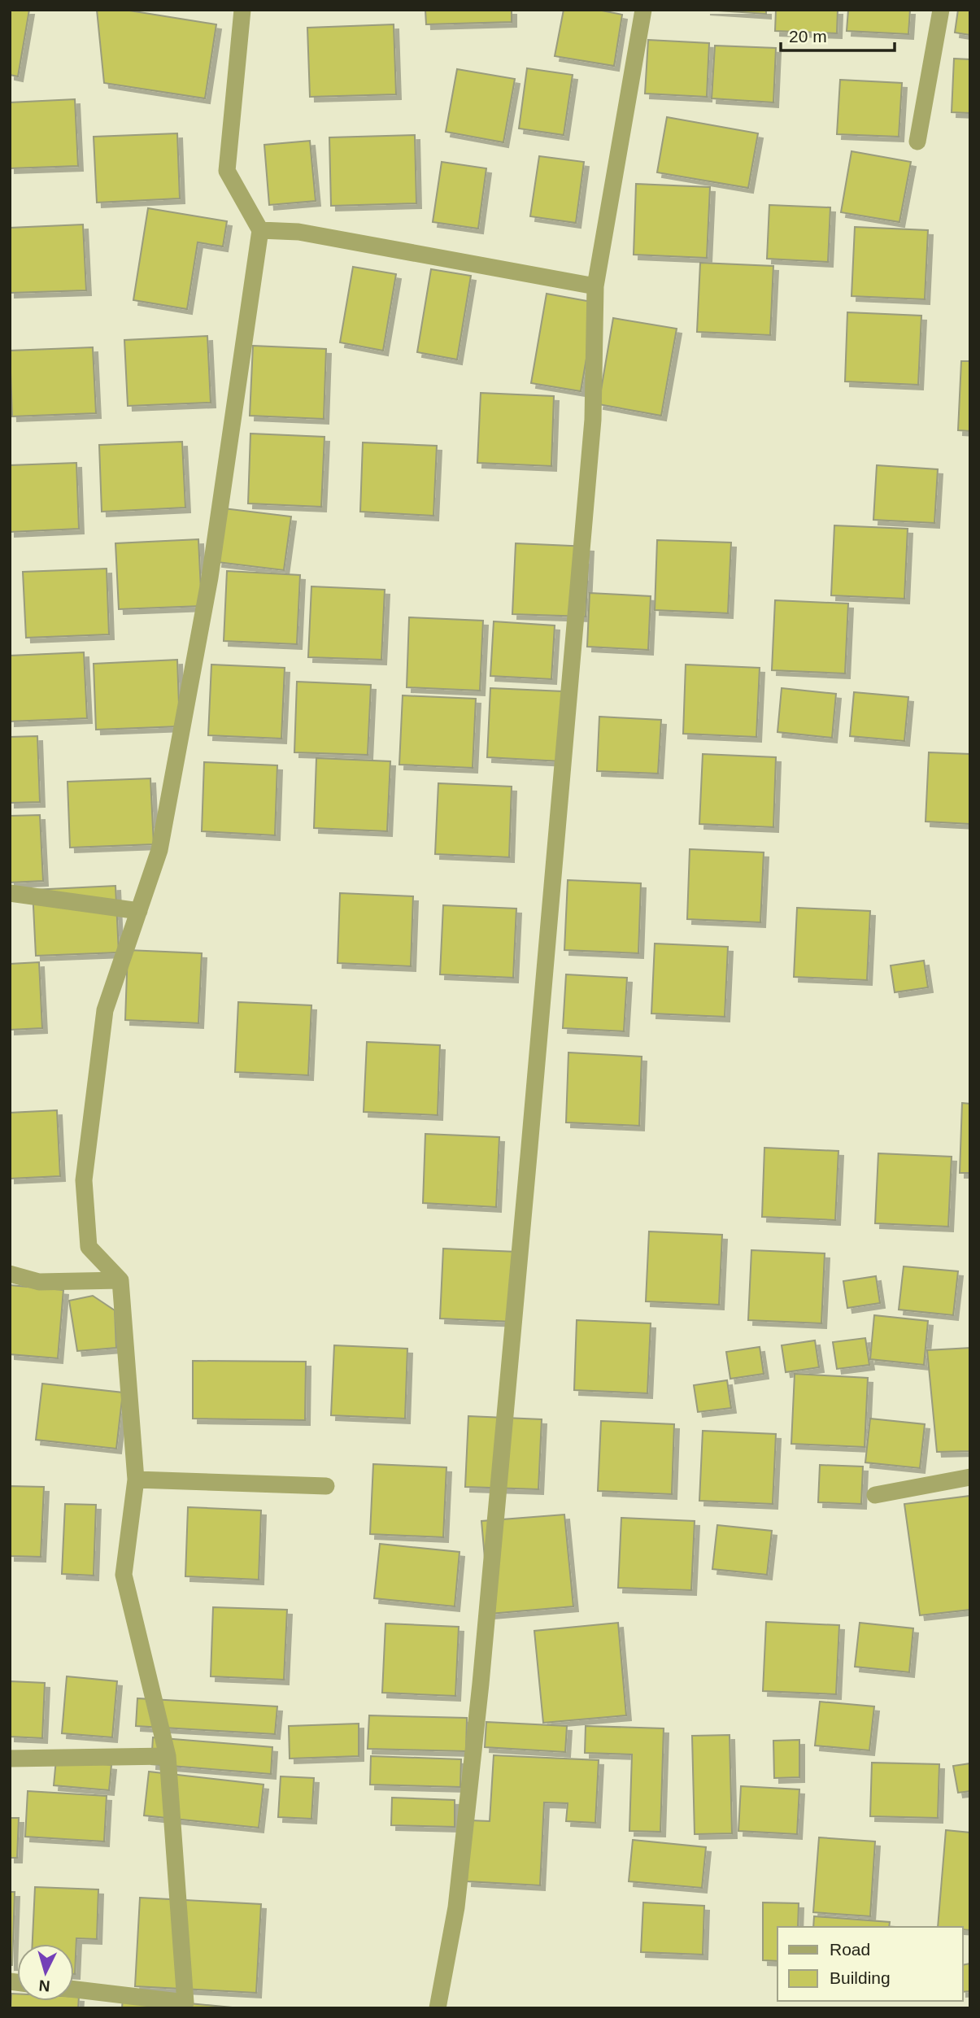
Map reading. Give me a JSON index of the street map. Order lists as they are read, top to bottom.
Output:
{
  "legend": ["Road", "Building"],
  "scale_bar": "20 m",
  "north": "bottom"
}
